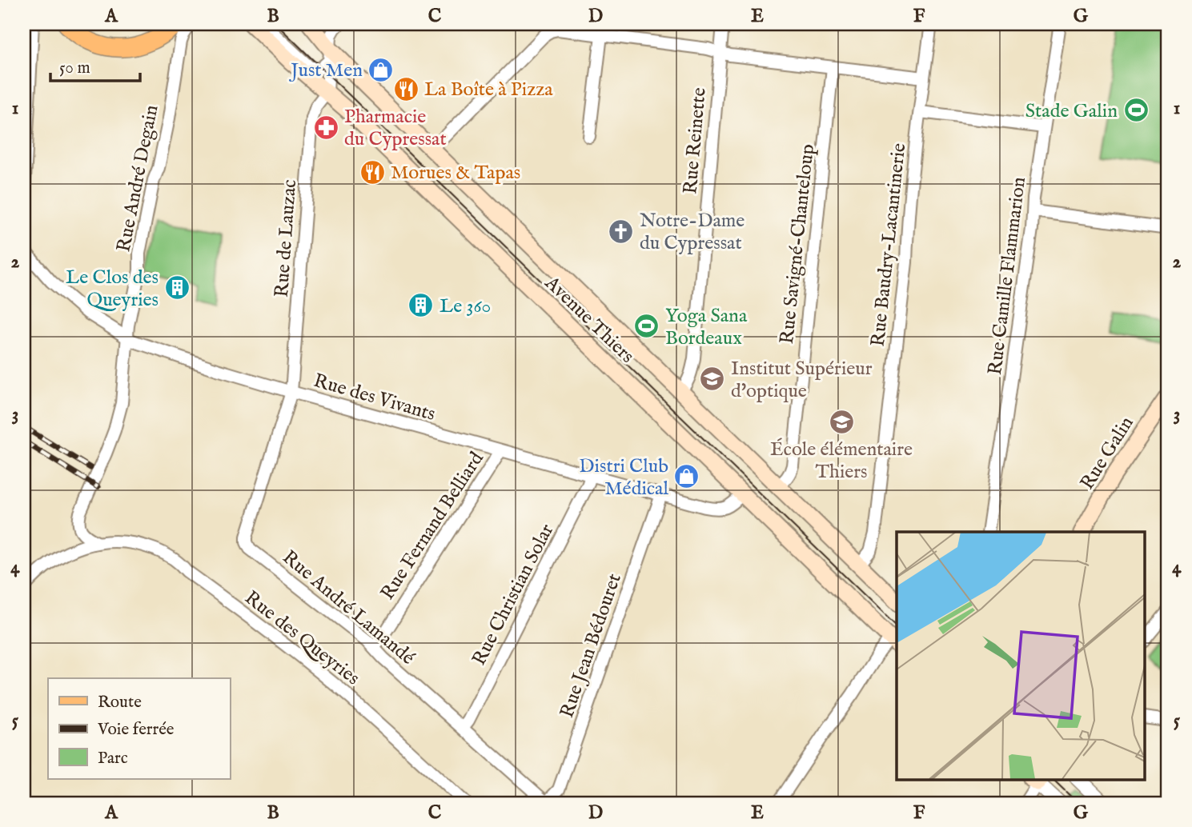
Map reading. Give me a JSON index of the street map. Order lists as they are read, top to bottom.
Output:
{
  "streets": {
    "main road": ["Avenue Thiers", "Rue Galin"],
    "street": [
      "Rue Reinette",
      "Rue André Degain",
      "Rue de Lauzac",
      "Rue Savigné-Chanteloup",
      "Rue Baudry-Lacantinerie",
      "Rue Camille Flammarion",
      "Rue des Vivants",
      "Rue Fernand Belliard",
      "Rue Christian Solar",
      "Rue André Lamandé",
      "Rue des Queyries",
      "Rue Jean Bédouret"
    ]
  },
  "crossings": [
    ["Rue Reinette", "Avenue Thiers"],
    ["Rue André Degain", "Rue des Vivants"],
    ["Rue André Degain", "Rue des Queyries"],
    ["Rue de Lauzac", "Avenue Thiers"],
    ["Rue de Lauzac", "Rue des Vivants"],
    ["Rue de Lauzac", "Rue André Lamandé"],
    ["Rue Savigné-Chanteloup", "Avenue Thiers"],
    ["Rue Baudry-Lacantinerie", "Avenue Thiers"],
    ["Avenue Thiers", "Rue des Vivants"],
    ["Rue des Vivants", "Rue Fernand Belliard"],
    ["Rue des Vivants", "Rue Christian Solar"],
    ["Rue des Vivants", "Rue André Lamandé"],
    ["Rue des Vivants", "Rue Jean Bédouret"],
    ["Rue Fernand Belliard", "Rue André Lamandé"],
    ["Rue Christian Solar", "Rue André Lamandé"],
    ["Rue André Lamandé", "Rue Jean Bédouret"]
  ],
  "places": {
    "shop": ["Just Men", "Distri Club Médical"],
    "restaurant": ["La Boîte à Pizza", "Morues & Tapas"],
    "sports": ["Stade Galin", "Yoga Sana Bordeaux"],
    "pharmacy": ["Pharmacie du Cypressat"],
    "church": ["Notre-Dame du Cypressat"],
    "building": ["Le Clos des Queyries", "Le 360"],
    "school or university": ["Institut Supérieur d'optique", "École élémentaire Thiers"]
  },
  "legend": ["Route", "Voie ferrée", "Parc"],
  "scale_bar": "50 m",
  "grid": {
    "columns": [
      "A",
      "B",
      "C",
      "D",
      "E",
      "F",
      "G"
    ],
    "rows": [
      "1",
      "2",
      "3",
      "4",
      "5"
    ]
  }
}
